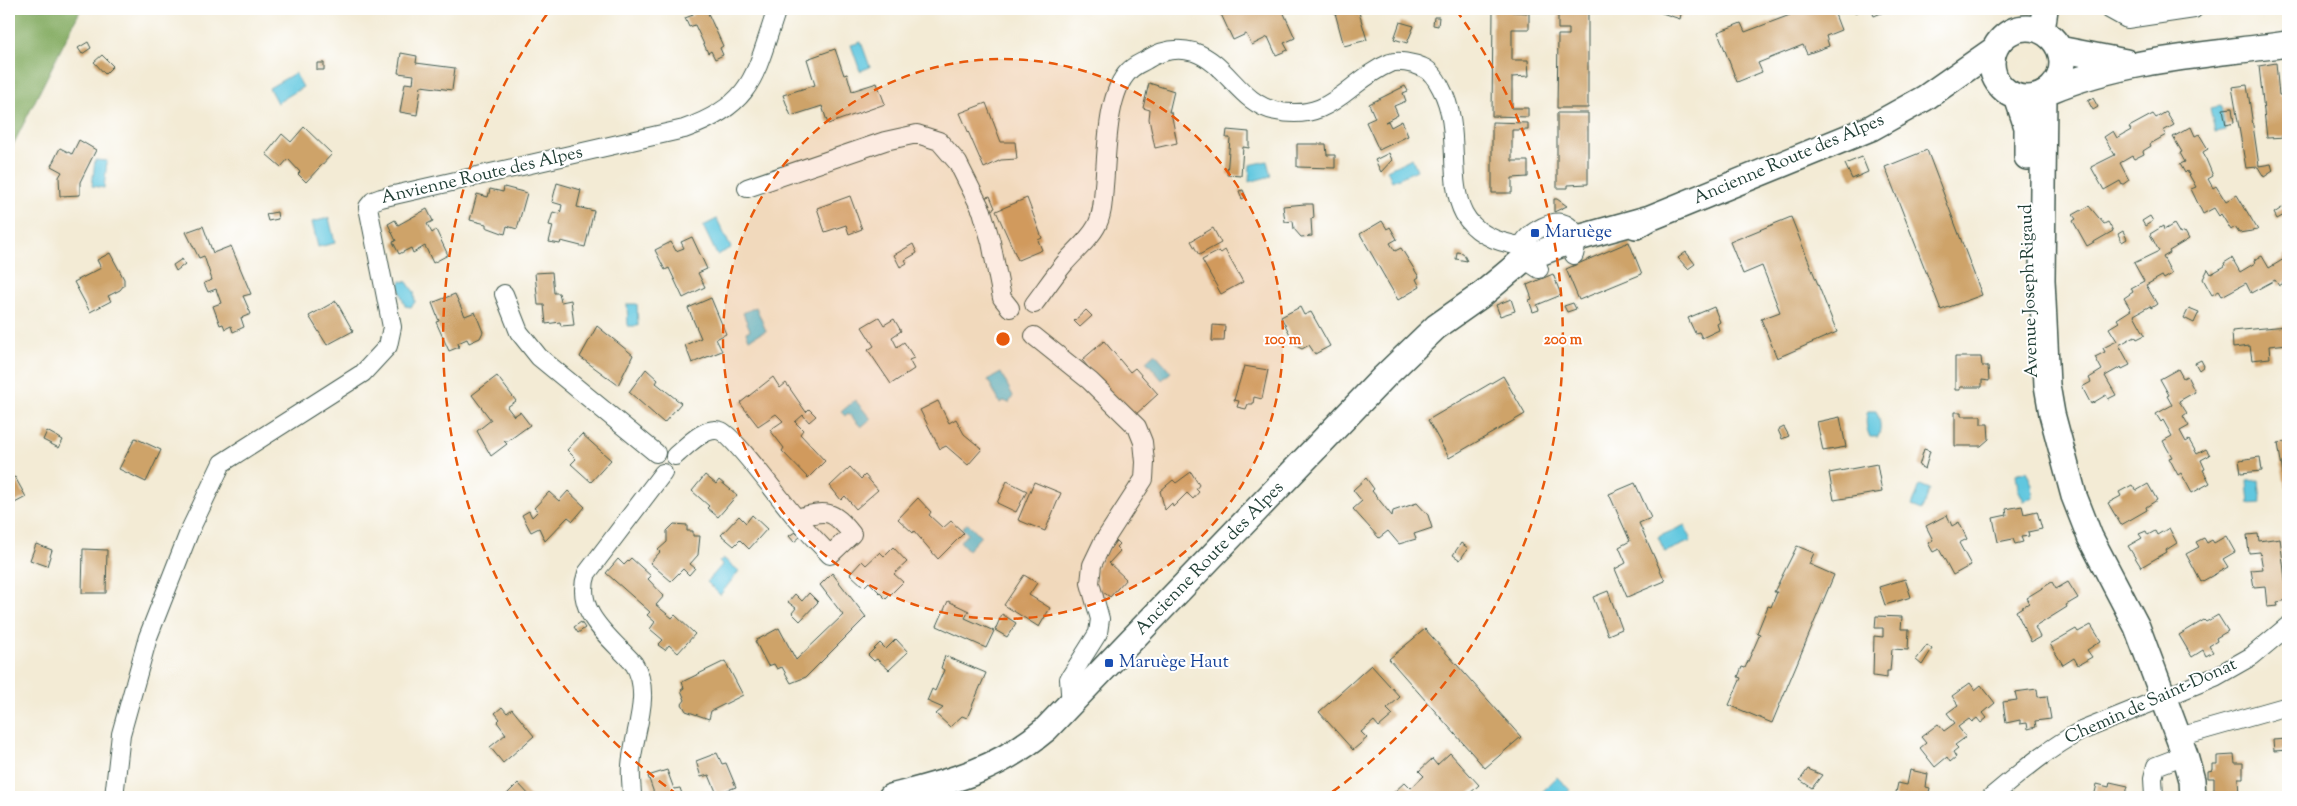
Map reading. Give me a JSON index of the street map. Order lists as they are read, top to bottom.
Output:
{
  "streets": {
    "main road": ["Ancienne Route des Alpes", "Avenue Joseph Rigaud"],
    "street": ["Anvienne Route des Alpes", "Chemin de Saint-Donat"]
  },
  "crossings": [
    ["Ancienne Route des Alpes", "Avenue Joseph Rigaud"],
    ["Avenue Joseph Rigaud", "Chemin de Saint-Donat"]
  ],
  "places": {
    "transit": ["Maruège", "Maruège Haut"]
  },
  "rings": ["100 m", "200 m"]
}
